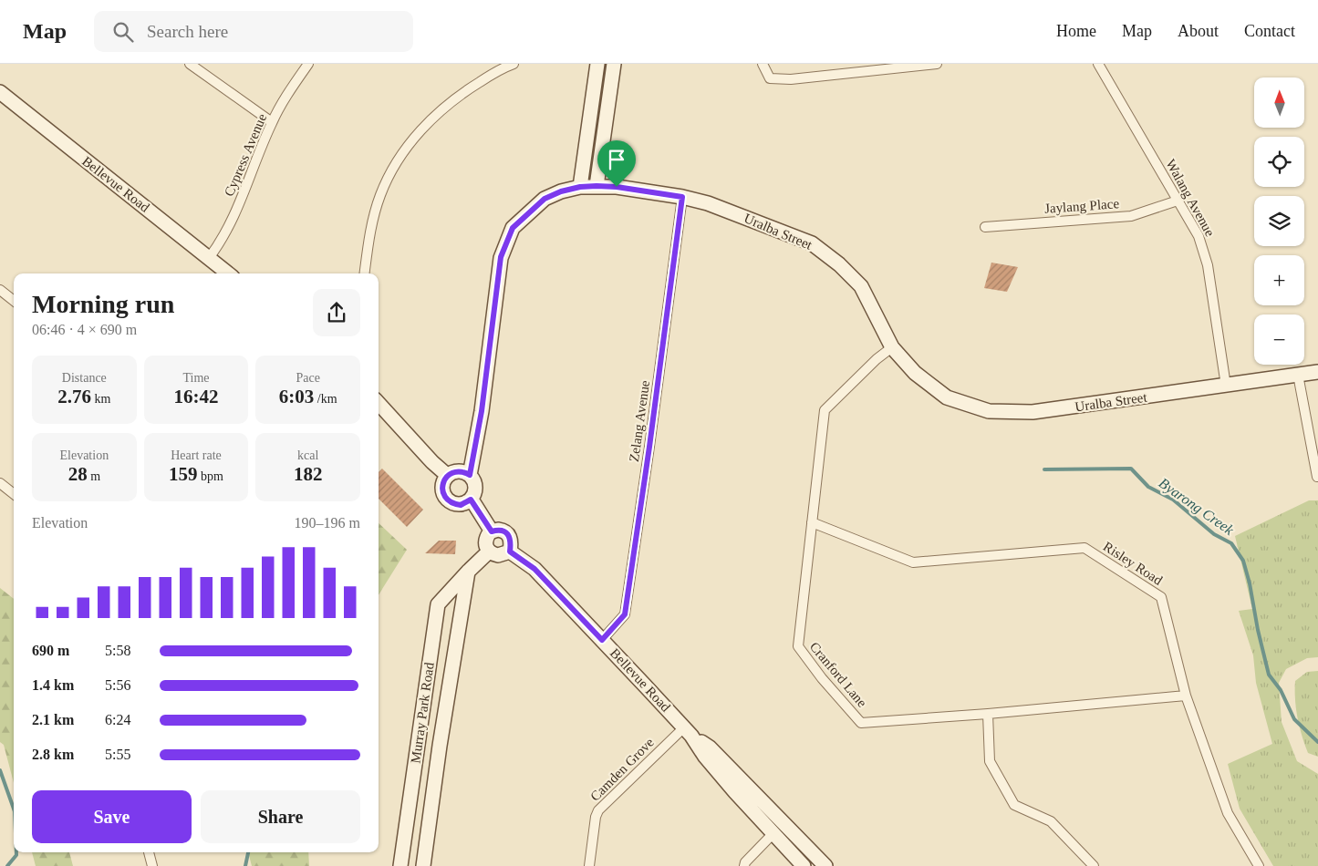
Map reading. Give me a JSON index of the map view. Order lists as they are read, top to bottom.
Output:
{
  "streets": {
    "street": [
      "Cypress Avenue",
      "Bellevue Road",
      "Walang Avenue",
      "Jaylang Place",
      "Uralba Street",
      "Zelang Avenue",
      "Risley Road",
      "Cranford Lane",
      "Murray Park Road",
      "Camden Grove"
    ]
  },
  "crossings": [
    ["Cypress Avenue", "Bellevue Road"],
    ["Bellevue Road", "Zelang Avenue"],
    ["Bellevue Road", "Murray Park Road"],
    ["Bellevue Road", "Camden Grove"],
    ["Walang Avenue", "Jaylang Place"],
    ["Walang Avenue", "Uralba Street"],
    ["Uralba Street", "Zelang Avenue"],
    ["Uralba Street", "Cranford Lane"],
    ["Risley Road", "Cranford Lane"]
  ],
  "water": ["Byarong Creek"],
  "north": "top",
  "page": {
    "header": "Map",
    "search": "Search here",
    "nav": [
      "Home",
      "Map",
      "About",
      "Contact"
    ],
    "map_buttons": ["+", "−"],
    "heading": ["Morning run", "06:46 · 4 × 690 m"],
    "stats": [
      ["Distance", "2.76 km"],
      ["Time", "16:42"],
      ["Pace", "6:03 /km"],
      ["Elevation", "28 m"],
      ["Heart rate", "159 bpm"],
      ["kcal", "182"]
    ],
    "chart": ["Elevation", "190–196 m"],
    "list": [
      {
        "name": "690 m",
        "note": "5:58"
      },
      {
        "name": "1.4 km",
        "note": "5:56"
      },
      {
        "name": "2.1 km",
        "note": "6:24"
      },
      {
        "name": "2.8 km",
        "note": "5:55"
      }
    ],
    "buttons": ["Save", "Share"]
  }
}
